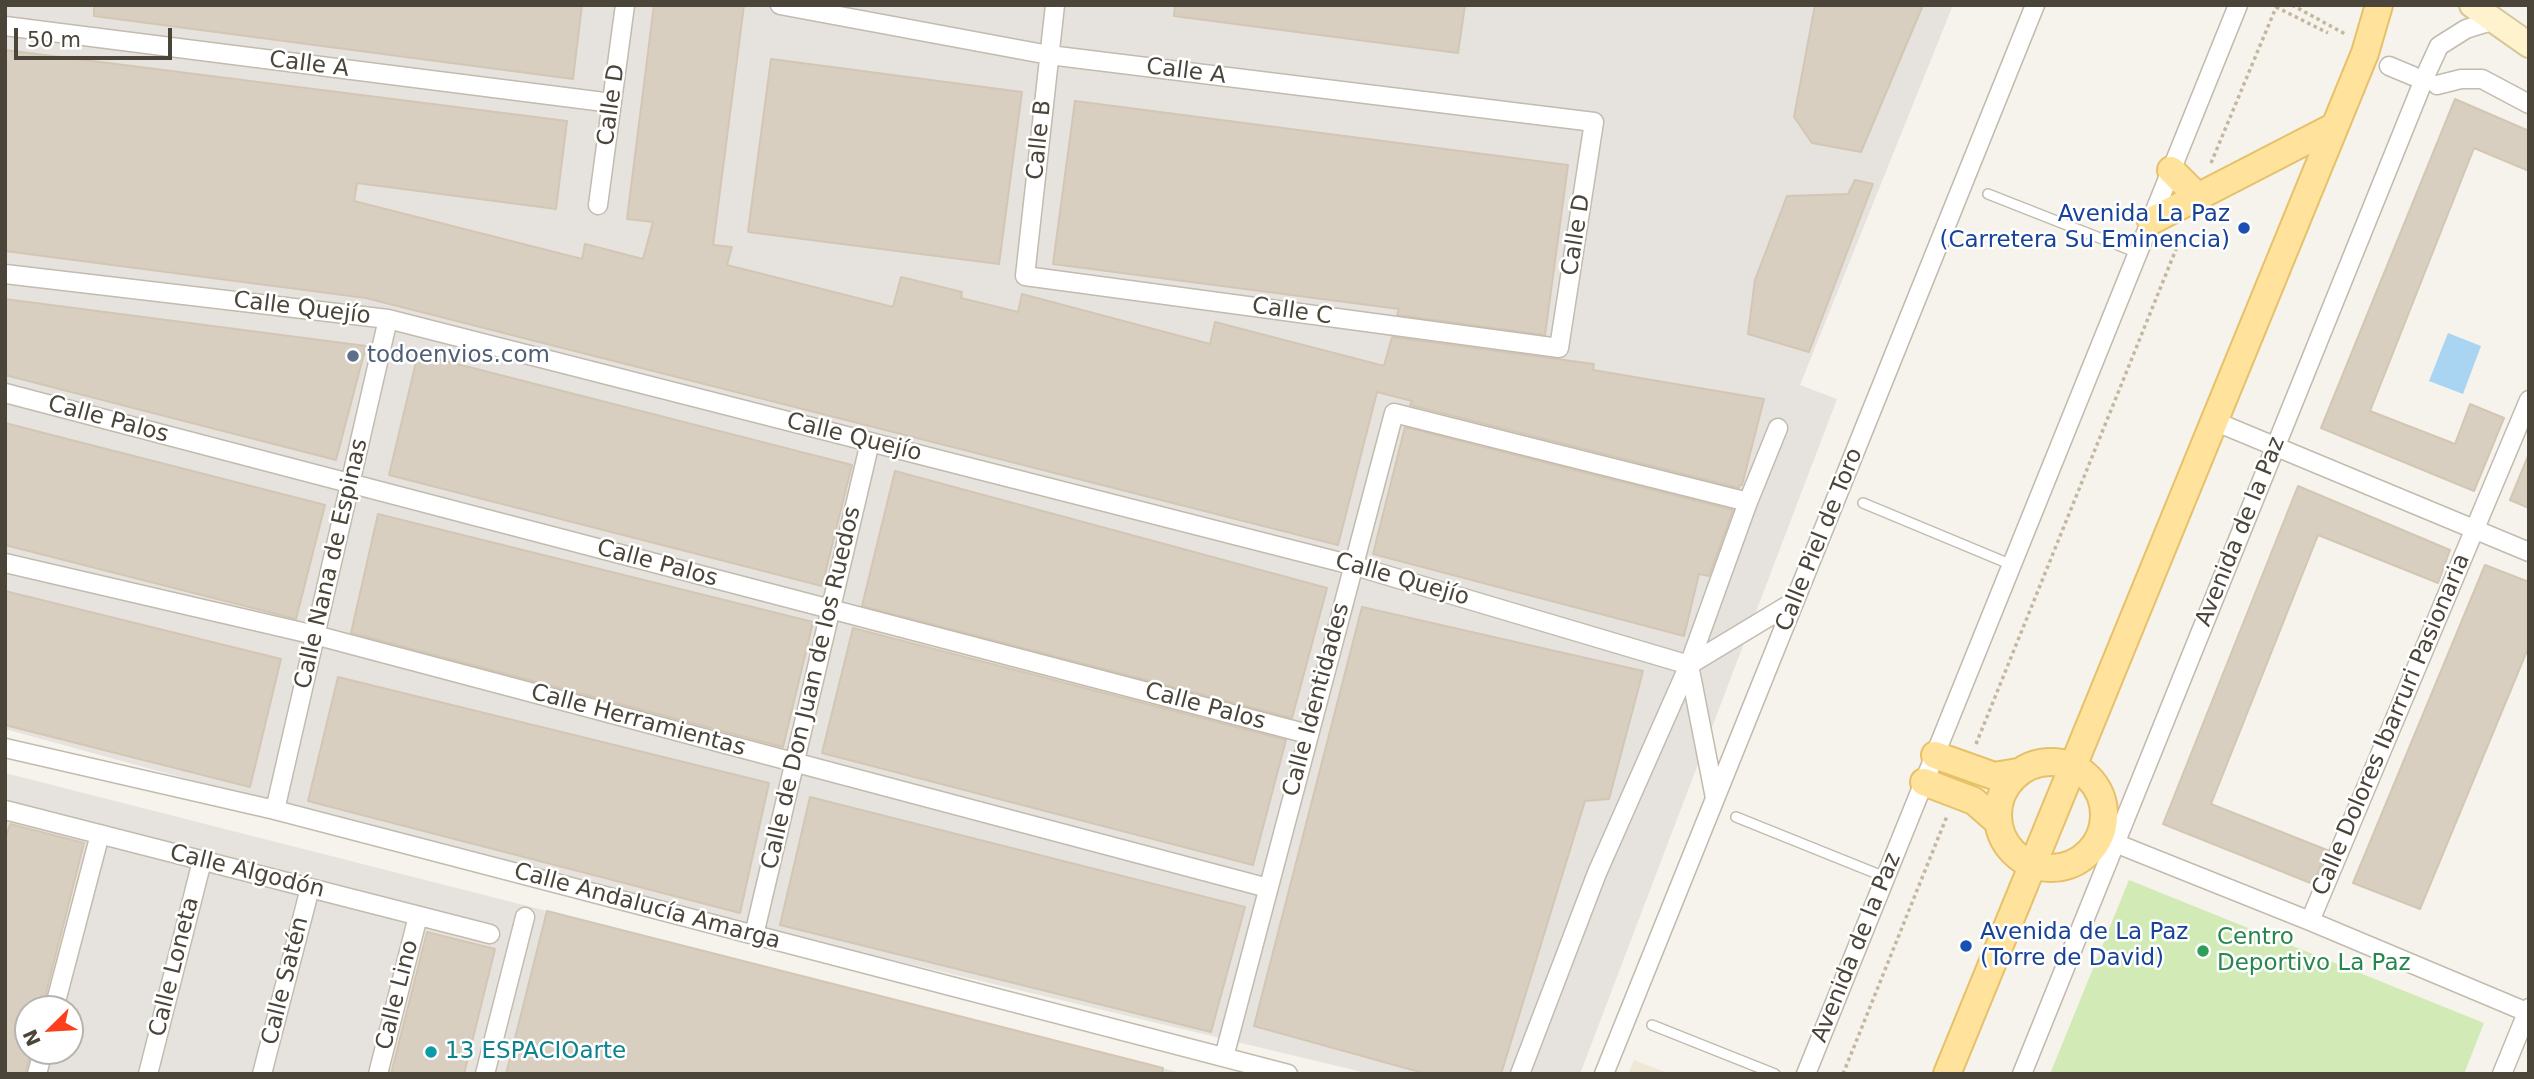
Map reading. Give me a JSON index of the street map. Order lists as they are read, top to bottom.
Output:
{
  "streets": {
    "street": [
      "Calle A",
      "Calle D",
      "Calle B",
      "Calle Quejío",
      "Calle C",
      "Calle Palos",
      "Avenida de la Paz",
      "Calle Piel de Toro",
      "Calle Nana de Espinas",
      "Calle de Don Juan de los Ruedos",
      "Calle Identidades",
      "Calle Herramientas",
      "Calle Dolores Ibarruri Pasionaria",
      "Calle Algodón",
      "Calle Andalucía Amarga",
      "Calle Loneta",
      "Calle Satén",
      "Calle Lino"
    ]
  },
  "crossings": [
    ["Calle A", "Calle D"],
    ["Calle A", "Calle B"],
    ["Calle D", "Calle C"],
    ["Calle B", "Calle C"],
    ["Calle Quejío", "Calle Nana de Espinas"],
    ["Calle Quejío", "Calle de Don Juan de los Ruedos"],
    ["Calle Quejío", "Calle Identidades"],
    ["Calle Palos", "Calle Nana de Espinas"],
    ["Calle Palos", "Calle de Don Juan de los Ruedos"],
    ["Calle Palos", "Calle Identidades"],
    ["Calle Nana de Espinas", "Calle Herramientas"],
    ["Calle Nana de Espinas", "Calle Andalucía Amarga"],
    ["Calle de Don Juan de los Ruedos", "Calle Herramientas"],
    ["Calle de Don Juan de los Ruedos", "Calle Andalucía Amarga"],
    ["Calle Identidades", "Calle Herramientas"],
    ["Calle Identidades", "Calle Andalucía Amarga"],
    ["Calle Algodón", "Calle Loneta"],
    ["Calle Algodón", "Calle Satén"],
    ["Calle Algodón", "Calle Lino"]
  ],
  "places": [
    "Avenida La Paz (Carretera Su Eminencia)",
    "todoenvios.com",
    "Avenida de La Paz (Torre de David)",
    "Centro Deportivo La Paz",
    "13 ESPACIOarte"
  ],
  "scale_bar": "50 m",
  "north": "bottom left"
}
